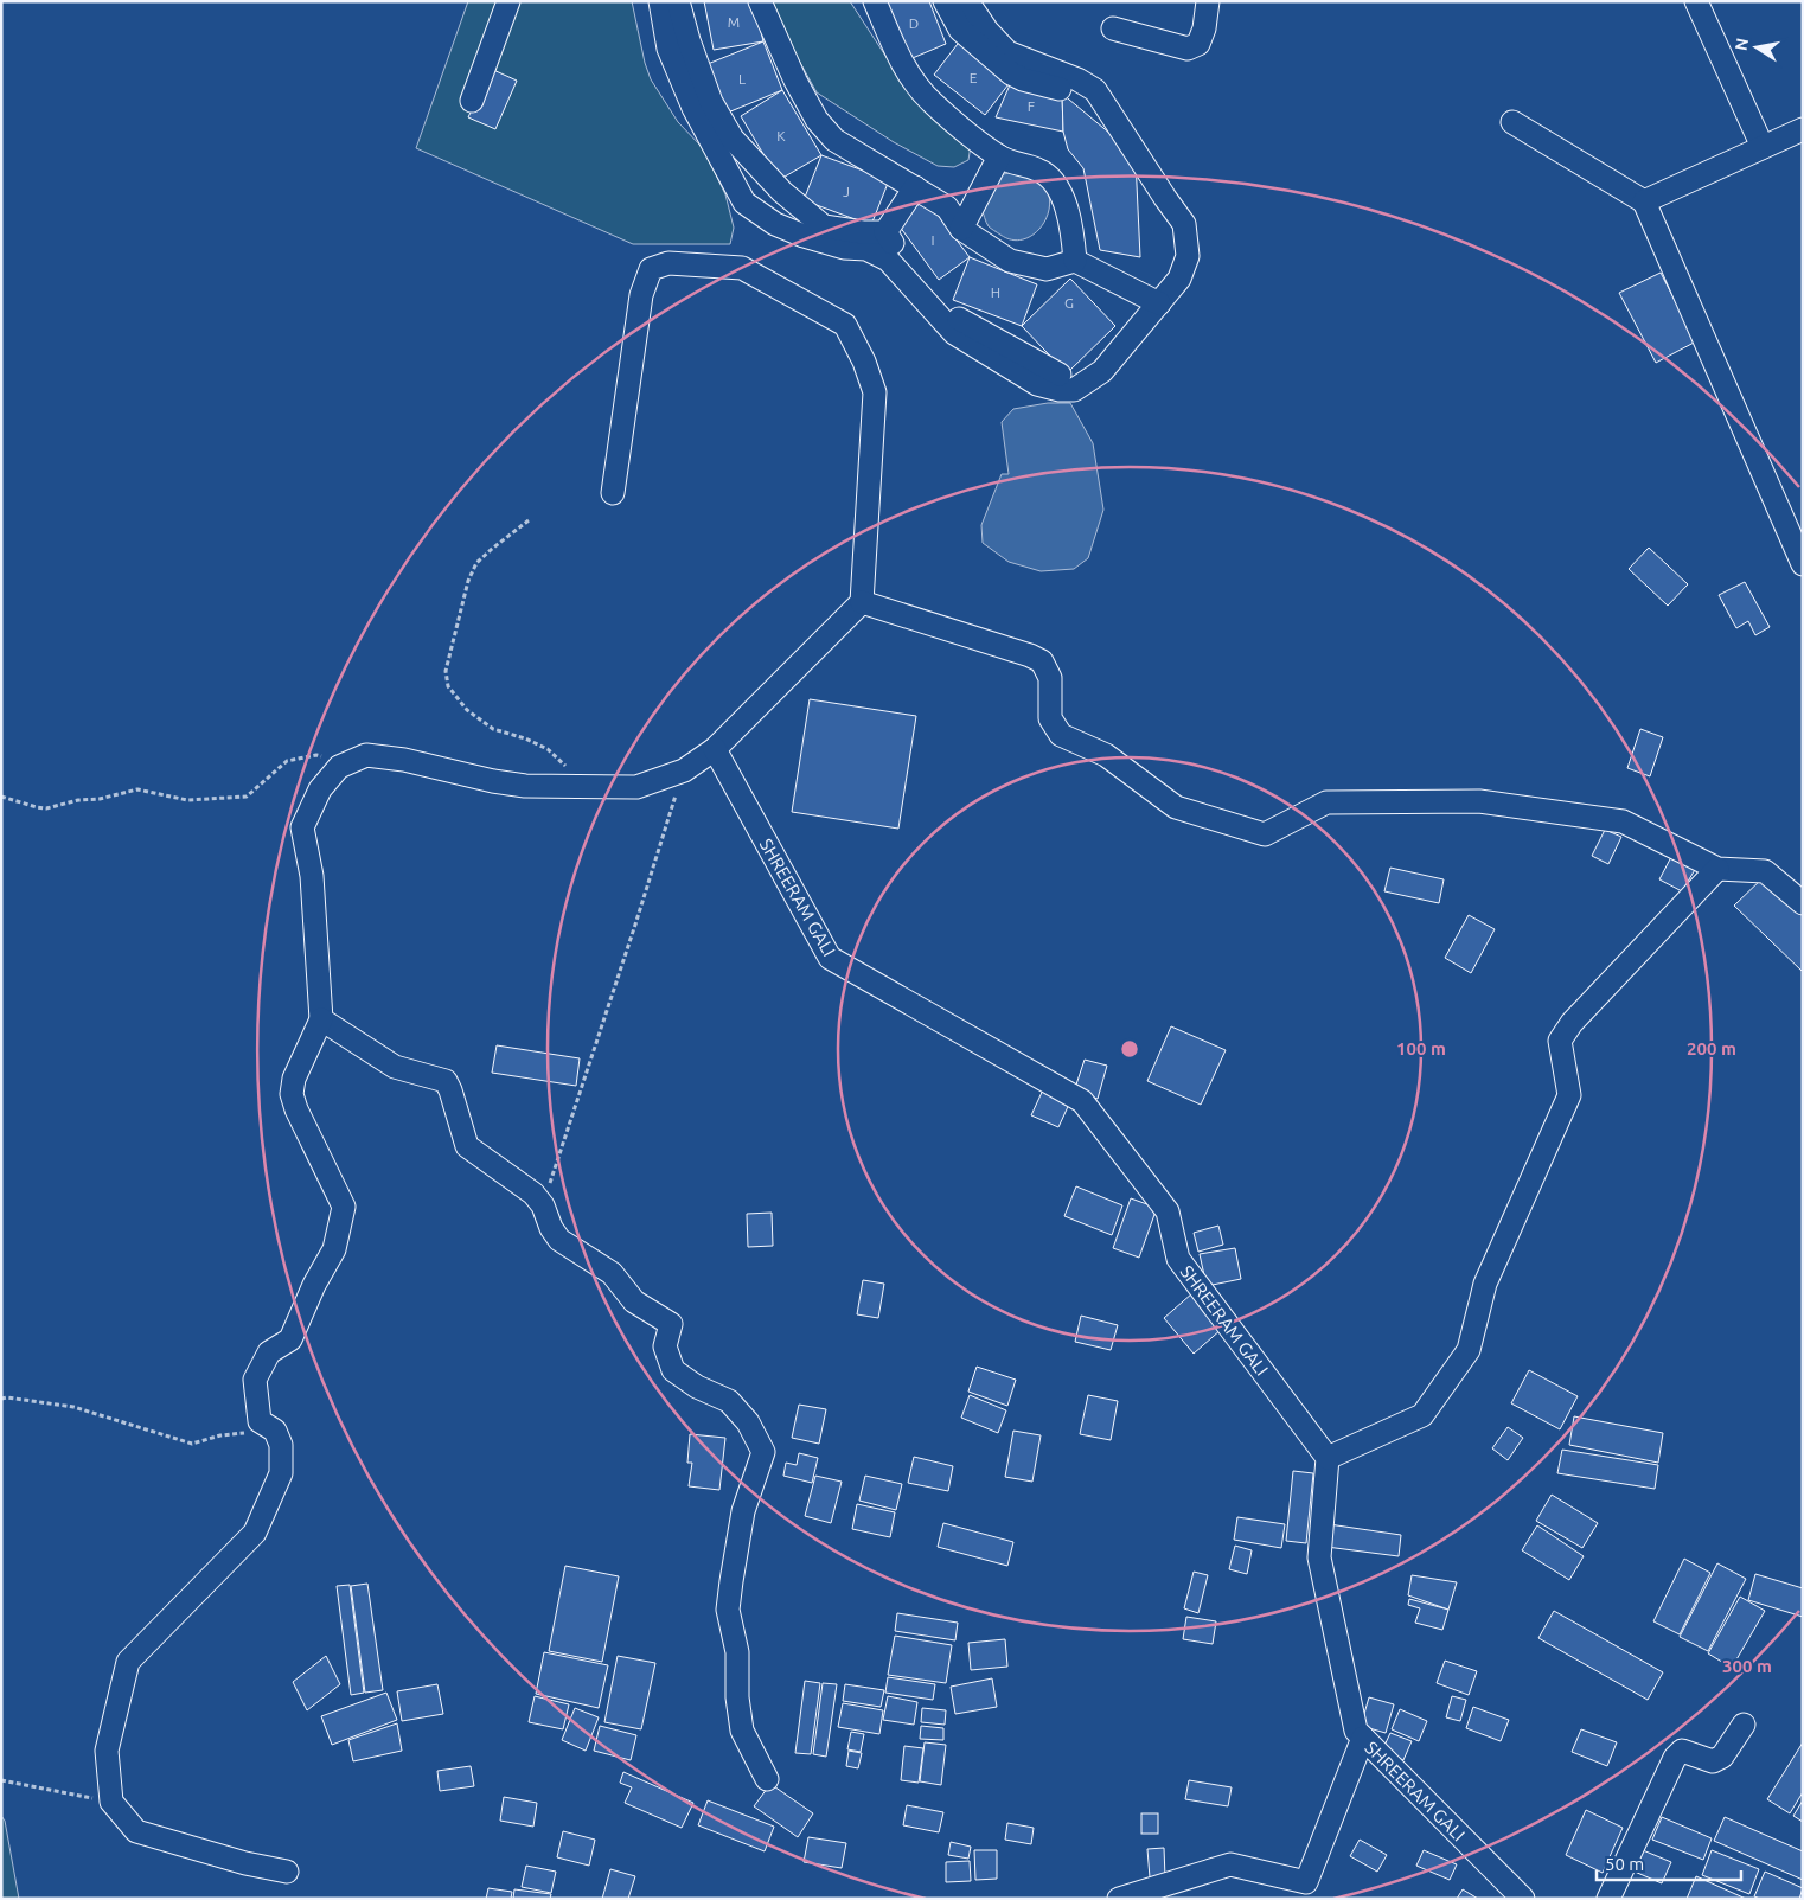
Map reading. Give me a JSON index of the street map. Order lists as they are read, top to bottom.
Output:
{
  "streets": {
    "street": ["SHREERAM GALI"]
  },
  "house_numbers": [
    "M",
    "D",
    "E",
    "L",
    "F",
    "K",
    "J",
    "I",
    "H",
    "G"
  ],
  "scale_bar": "50 m",
  "north": "left",
  "rings": ["100 m", "200 m", "300 m"]
}
